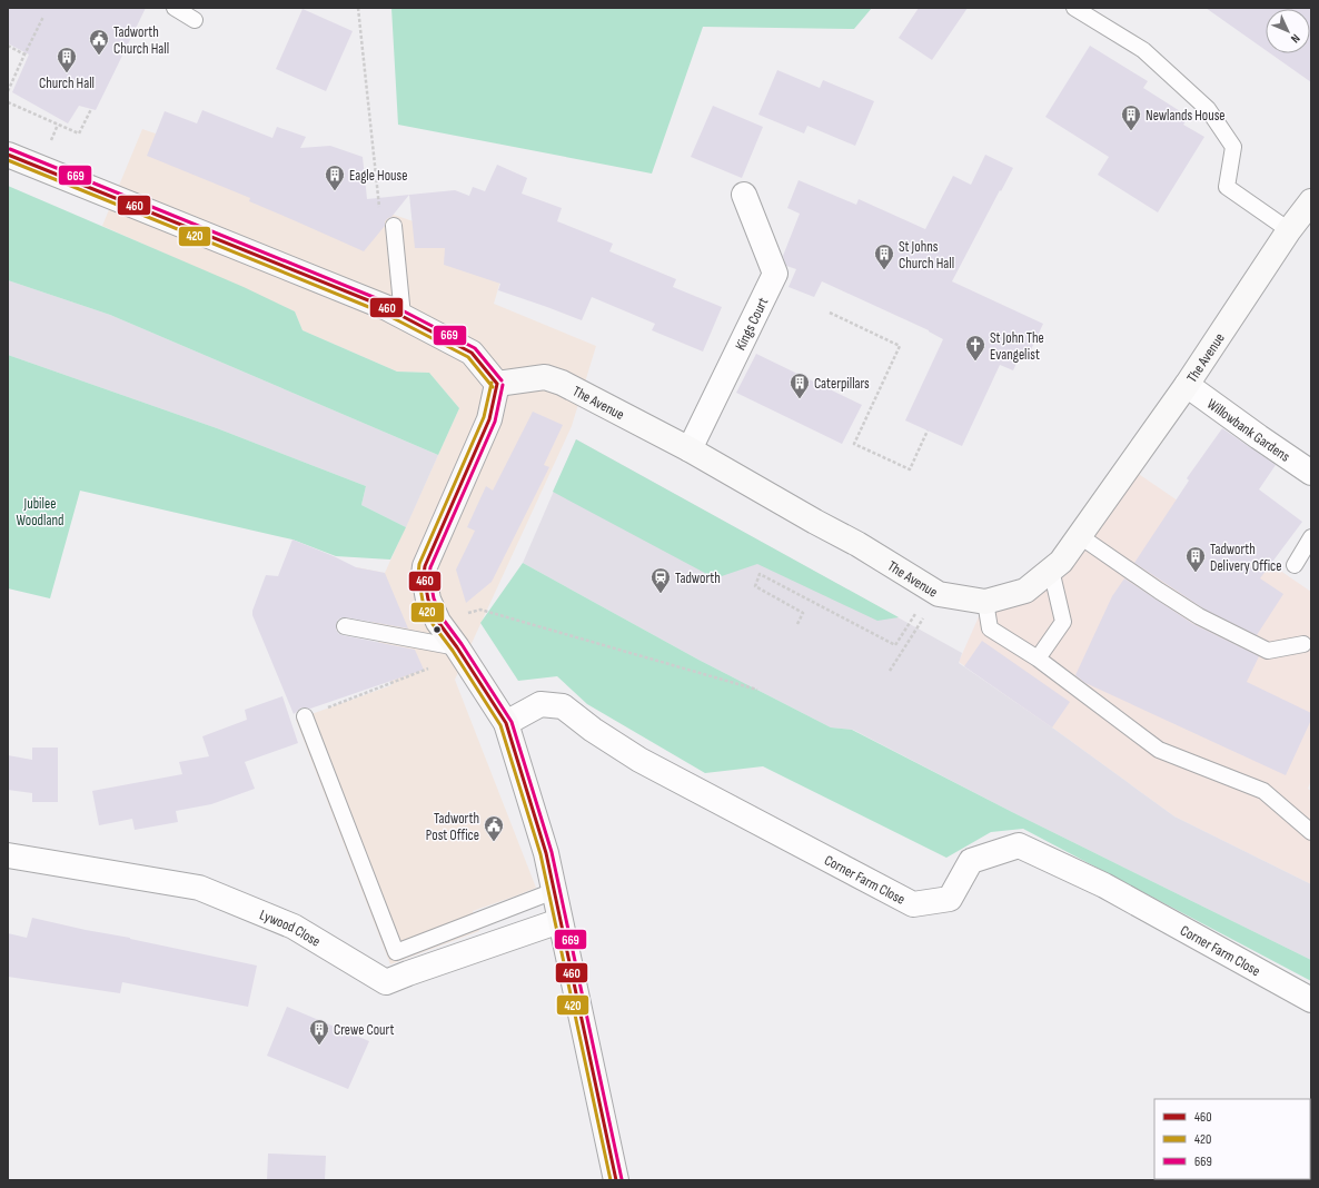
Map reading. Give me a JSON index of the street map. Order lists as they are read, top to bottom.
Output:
{
  "streets": {
    "main road": ["The Avenue"],
    "street": [
      "Kings Court",
      "Willowbank Gardens",
      "Corner Farm Close",
      "Lywood Close"
    ]
  },
  "crossings": [
    ["Kings Court", "The Avenue"],
    ["The Avenue", "Willowbank Gardens"]
  ],
  "parks": ["Jubilee Woodland"],
  "places": {
    "public building": ["Tadworth Church Hall", "Tadworth Post Office"],
    "building": [
      "Church Hall",
      "Newlands House",
      "Eagle House",
      "St Johns Church Hall",
      "Caterpillars",
      "Tadworth Delivery Office",
      "Crewe Court"
    ],
    "church": ["St John The Evangelist"],
    "station": ["Tadworth"]
  },
  "lines": ["transit line 669", "transit line 460", "transit line 420"],
  "legend": ["460", "420", "669"],
  "north": "bottom right"
}
